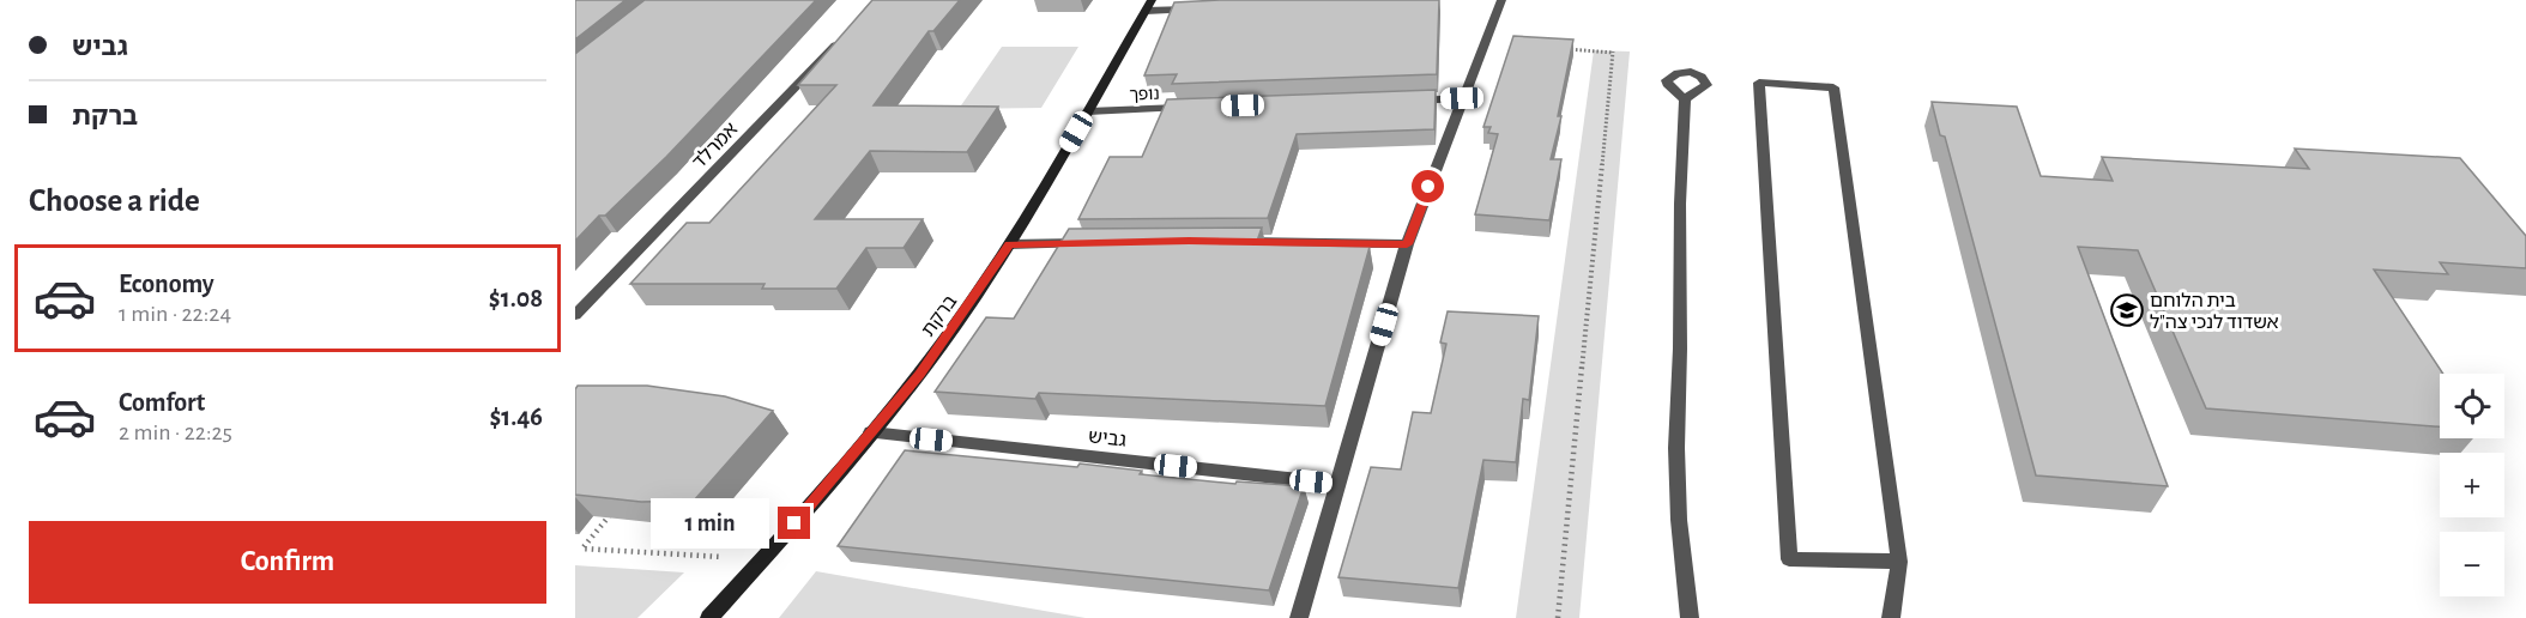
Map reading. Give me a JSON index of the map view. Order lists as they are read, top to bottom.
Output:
{
  "streets": {
    "street": [
      "נופך",
      "אמרלד",
      "ברקת",
      "גביש"
    ]
  },
  "crossings": [
    ["נופך", "ברקת"],
    ["ברקת", "גביש"]
  ],
  "places": {
    "school or university": ["בית הלוחם אשדוד לנכי צה\"ל"]
  },
  "page": {
    "banner": ["גביש", "ברקת"],
    "heading": "Choose a ride",
    "list": [
      {
        "name": "Economy",
        "note": "1 min · 22:24",
        "value": "$1.08"
      },
      {
        "name": "Comfort",
        "note": "2 min · 22:25",
        "value": "$1.46"
      }
    ],
    "map_buttons": ["+", "−"],
    "bubble": "1 min",
    "buttons": "Confirm"
  }
}
